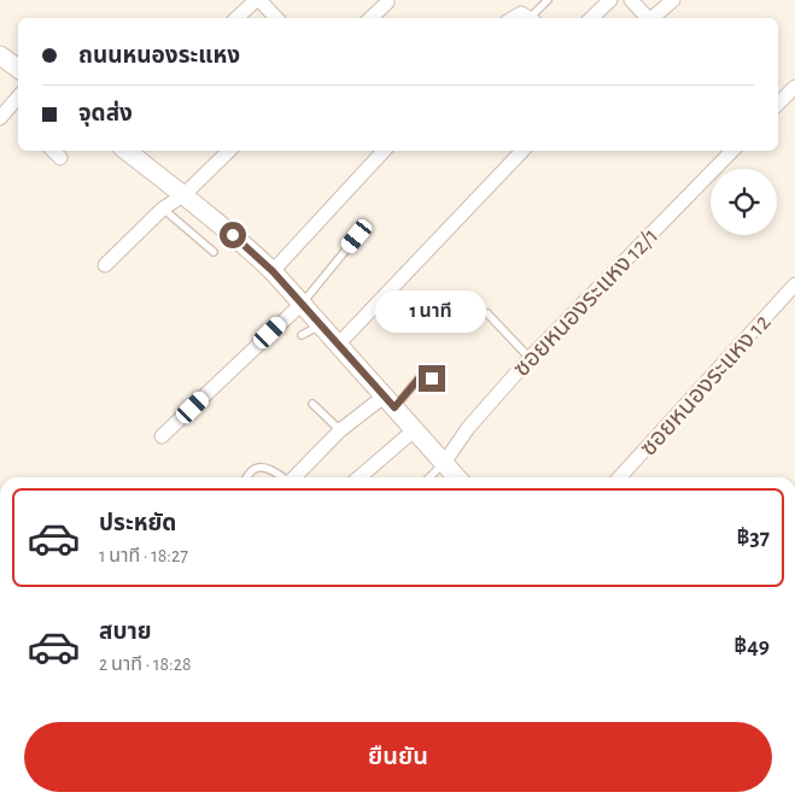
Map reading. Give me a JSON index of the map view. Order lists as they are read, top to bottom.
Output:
{
  "streets": {
    "street": ["ซอยหนองระแหง 12/1", "ซอยหนองระแหง 12"]
  },
  "page": {
    "banner": ["ถนนหนองระแหง", "จุดส่ง"],
    "bubble": "1 นาที",
    "list": [
      {
        "name": "ประหยัด",
        "note": "1 นาที · 18:27",
        "value": "฿37"
      },
      {
        "name": "สบาย",
        "note": "2 นาที · 18:28",
        "value": "฿49"
      }
    ],
    "buttons": "ยืนยัน"
  }
}
